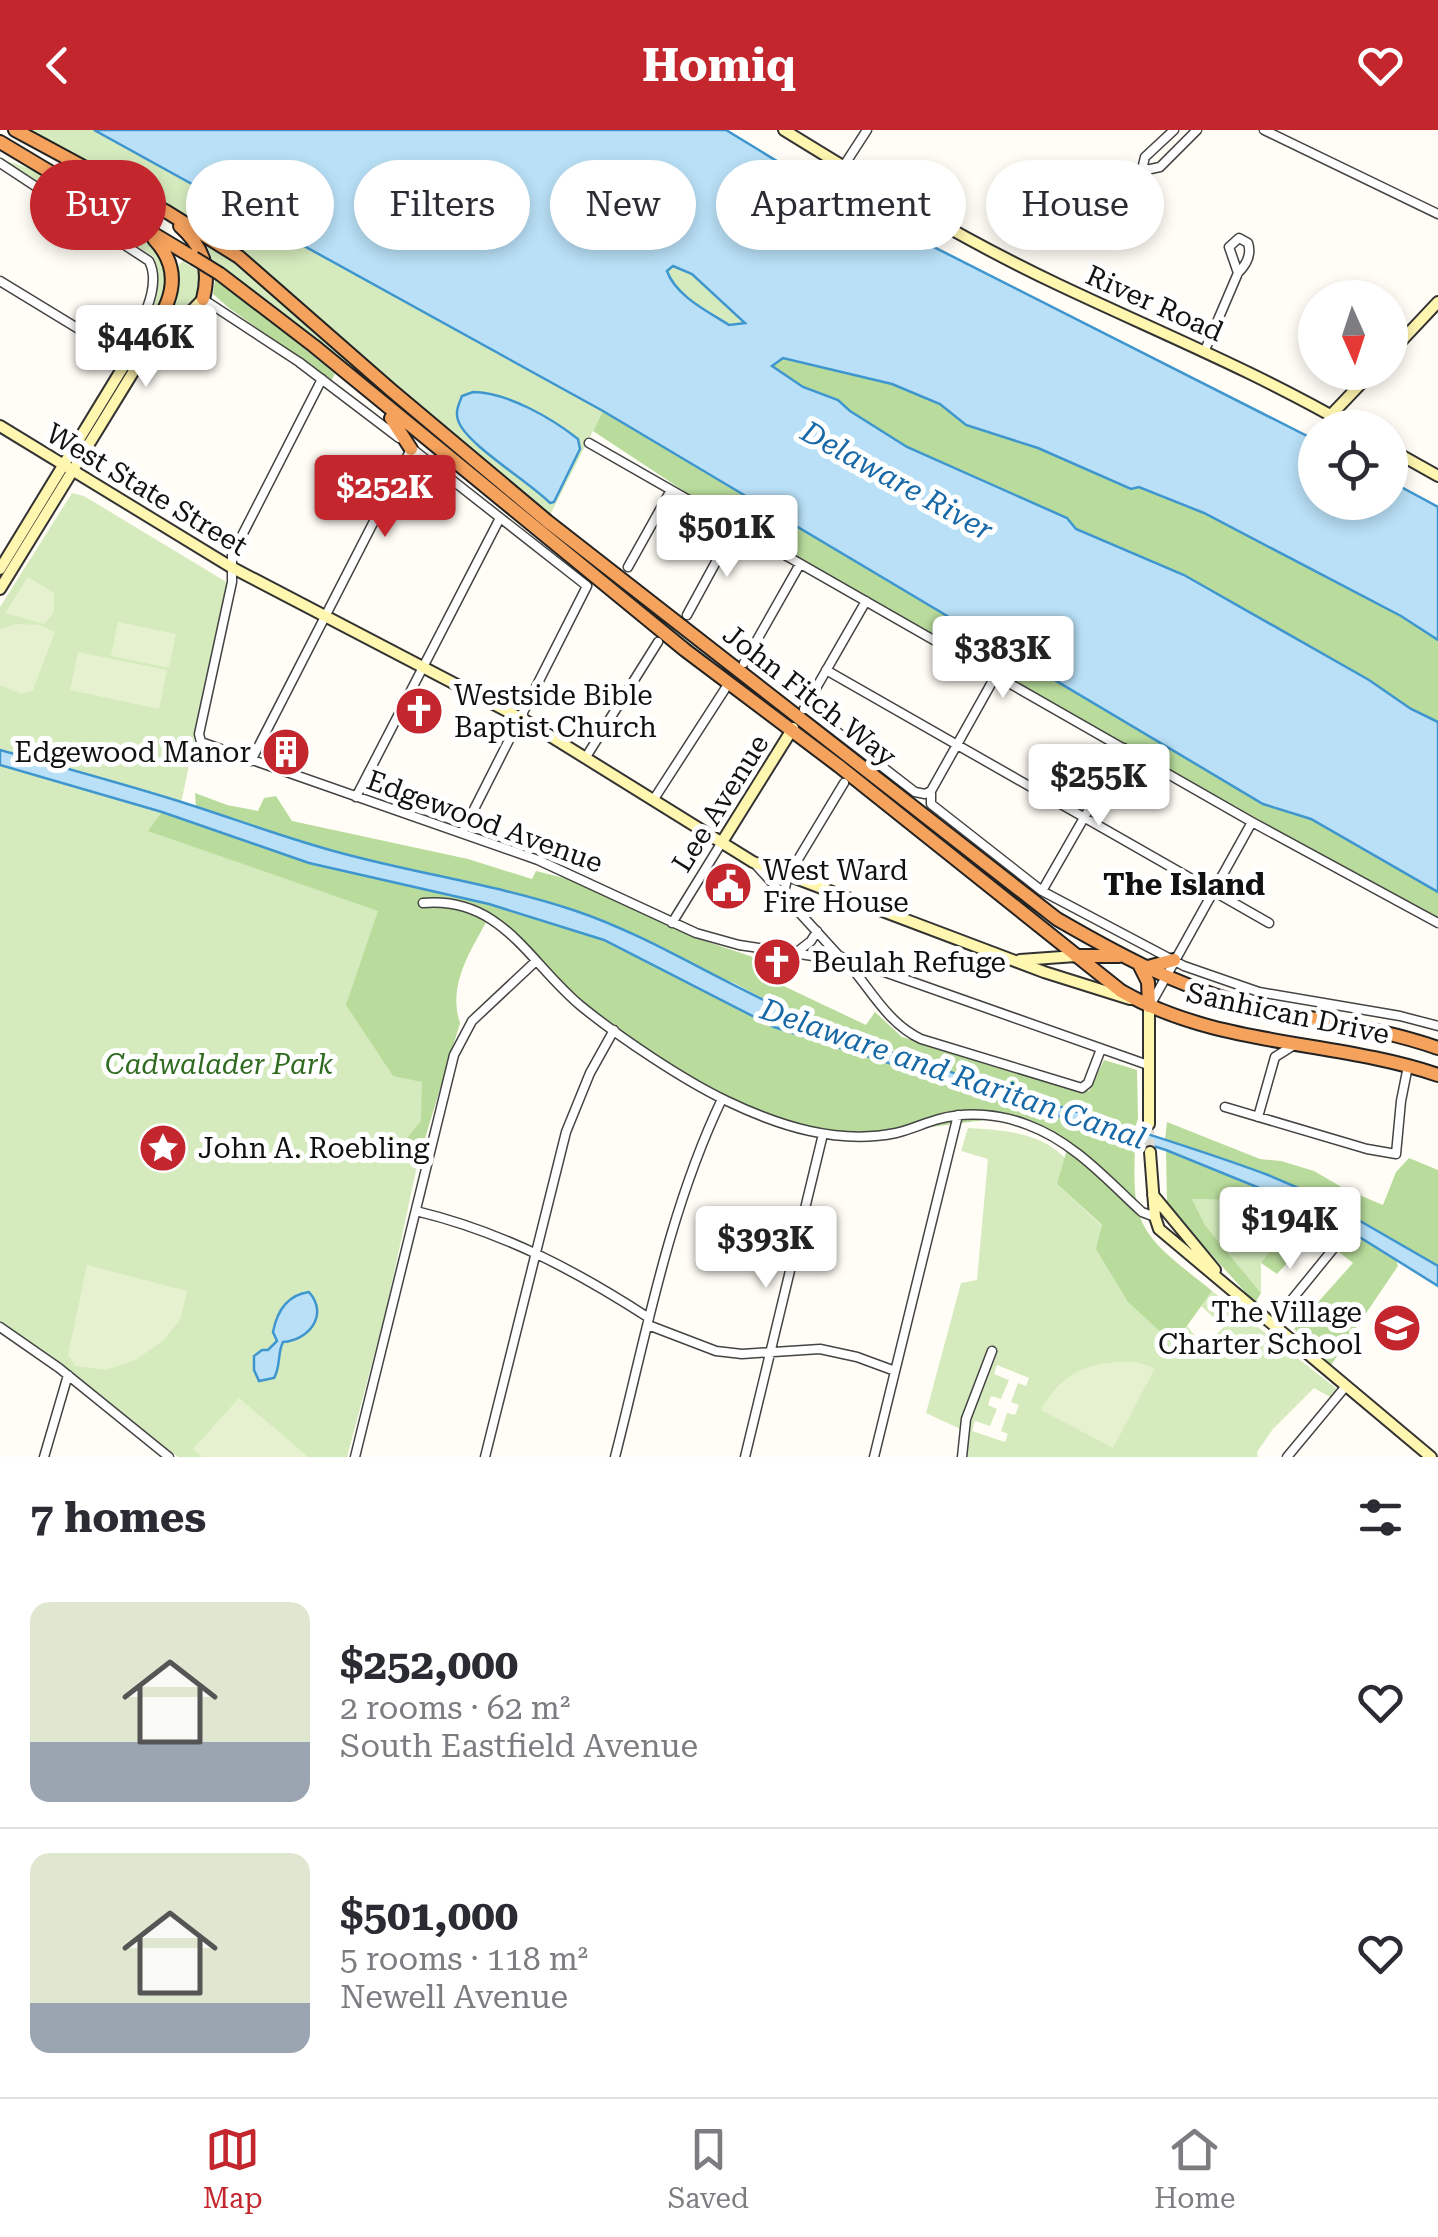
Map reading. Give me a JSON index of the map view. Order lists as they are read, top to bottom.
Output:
{
  "streets": {
    "highway": ["John Fitch Way", "Sanhican Drive"],
    "main road": ["River Road", "West State Street", "Lee Avenue"],
    "street": ["Edgewood Avenue"]
  },
  "crossings": [
    ["West State Street", "Lee Avenue"],
    ["West State Street", "Edgewood Avenue"],
    ["West State Street", "Sanhican Drive"],
    ["John Fitch Way", "Lee Avenue"],
    ["John Fitch Way", "Sanhican Drive"],
    ["Lee Avenue", "Edgewood Avenue"]
  ],
  "districts": ["The Island"],
  "water": ["Delaware River", "Delaware and Raritan Canal"],
  "parks": ["Cadwalader Park"],
  "places": {
    "church": ["Westside Bible Baptist Church", "Beulah Refuge"],
    "building": ["Edgewood Manor"],
    "public building": ["West Ward Fire House"],
    "place": ["John A. Roebling"],
    "school or university": ["The Village Charter School"]
  },
  "north": "bottom",
  "page": {
    "header": "Homiq",
    "chip": [
      "Buy",
      "Rent",
      "Filters",
      "New",
      "Apartment",
      "House"
    ],
    "price": [
      "$446K",
      "$252K",
      "$501K",
      "$383K",
      "$255K",
      "$194K",
      "$393K"
    ],
    "heading": "7 homes",
    "list": [
      {
        "name": "$252,000",
        "note": "2 rooms · 62 m² · South Eastfield Avenue"
      },
      {
        "name": "$501,000",
        "note": "5 rooms · 118 m² · Newell Avenue"
      }
    ],
    "tabs": ["Map", "Saved", "Home"]
  }
}
